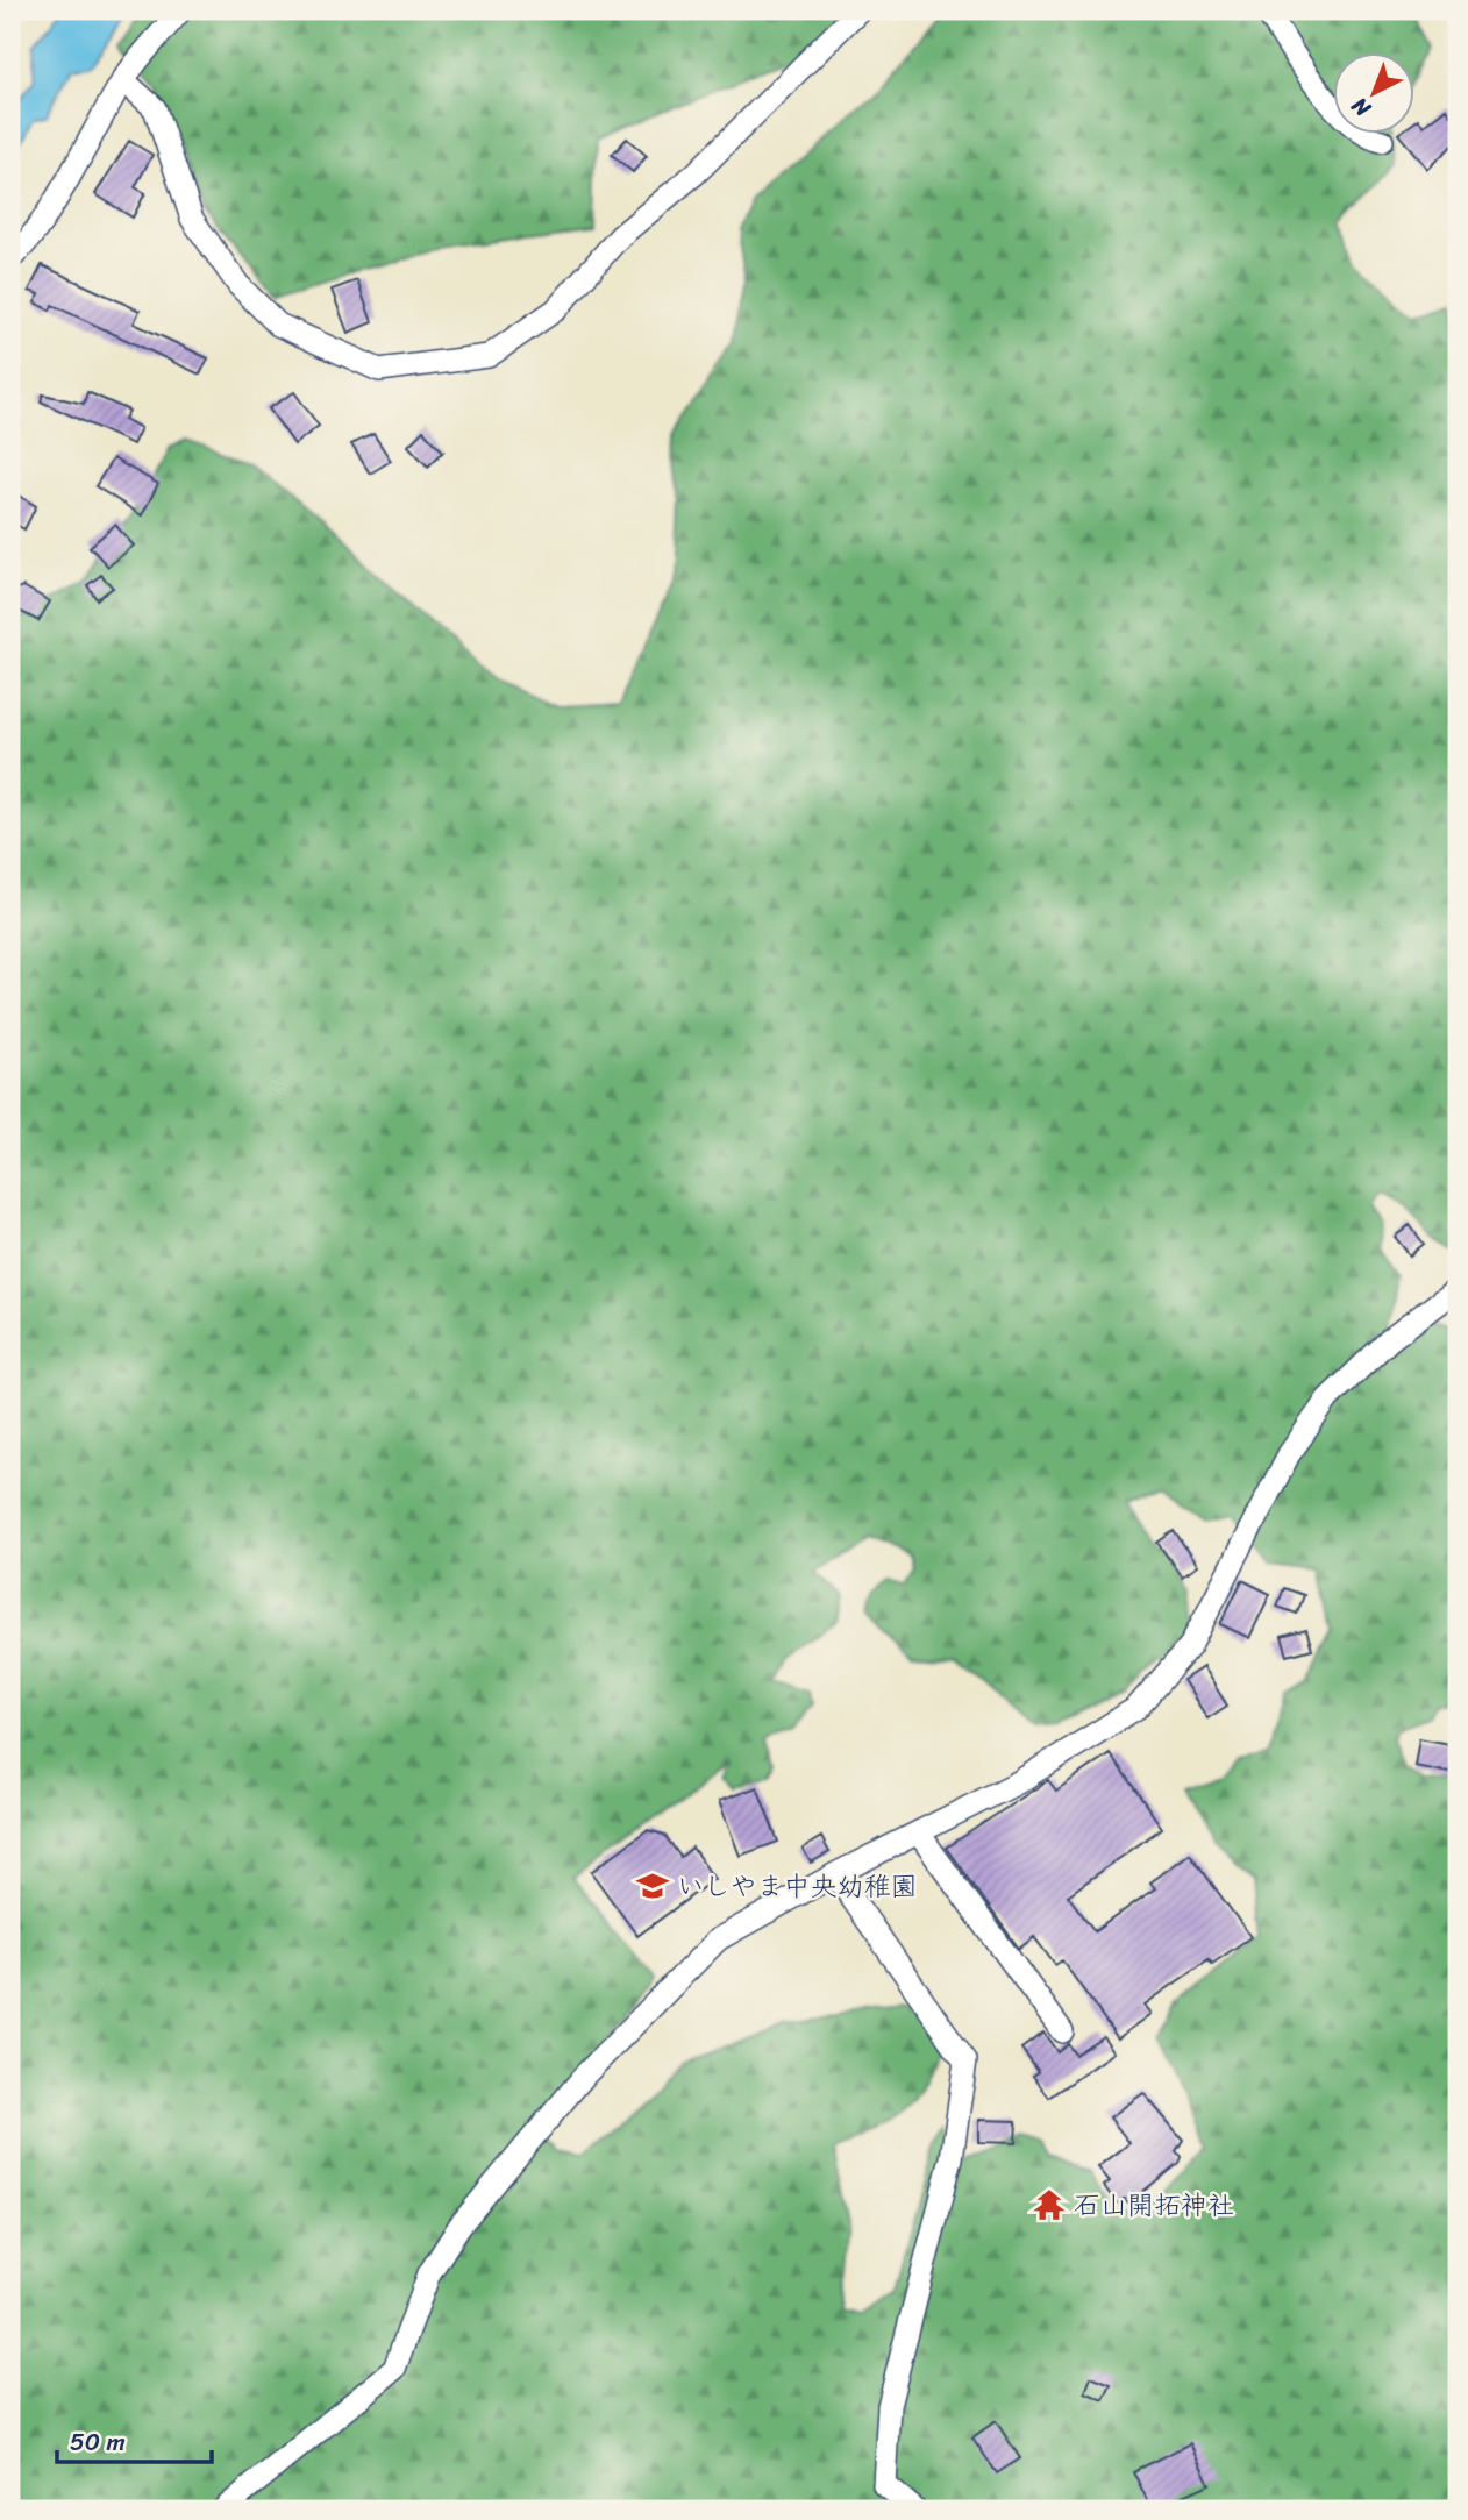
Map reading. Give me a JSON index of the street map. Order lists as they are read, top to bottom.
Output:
{
  "places": {
    "school or university": ["いしやま中央幼稚園"],
    "temple": ["石山開拓神社"]
  },
  "scale_bar": "50 m",
  "north": "bottom left"
}
